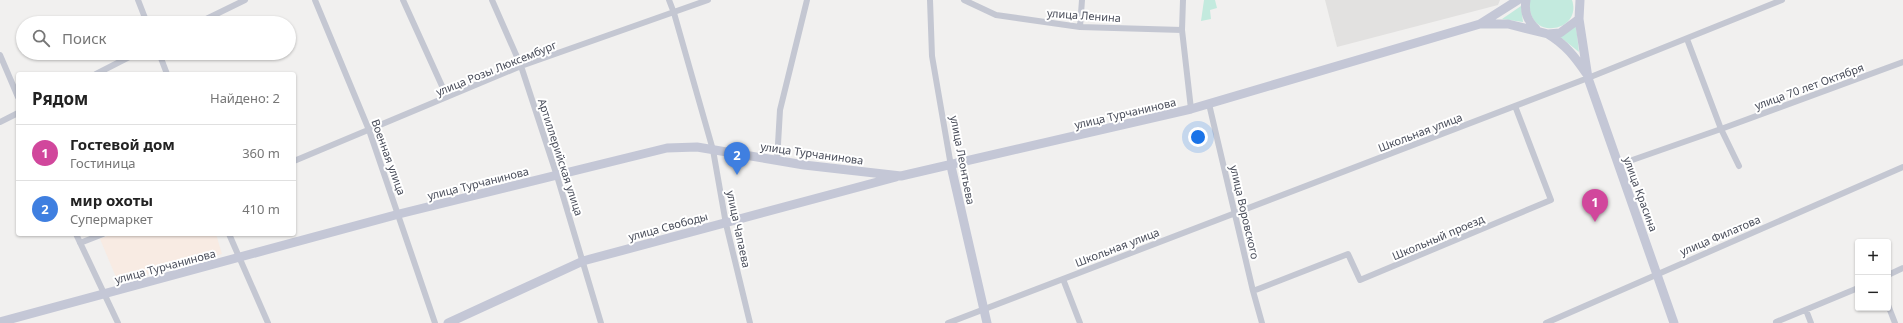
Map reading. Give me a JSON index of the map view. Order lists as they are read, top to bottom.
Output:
{
  "streets": {
    "street": [
      "улица Ленина",
      "улица Розы Люксембург",
      "улица 70 лет Октября",
      "улица Турчанинова",
      "Школьная улица",
      "Военная улица",
      "Артиллерийская улица",
      "улица Леонтьева",
      "улица Красина",
      "улица Воровского",
      "улица Свободы",
      "улица Чапаева",
      "улица Филатова",
      "Школьный проезд"
    ]
  },
  "crossings": [
    ["улица Розы Люксембург", "Военная улица"],
    ["улица Розы Люксембург", "Артиллерийская улица"],
    ["улица Розы Люксембург", "улица Чапаева"],
    ["улица 70 лет Октября", "улица Красина"],
    ["улица Турчанинова", "Военная улица"],
    ["улица Турчанинова", "Артиллерийская улица"],
    ["улица Турчанинова", "улица Леонтьева"],
    ["улица Турчанинова", "улица Красина"],
    ["улица Турчанинова", "улица Воровского"],
    ["улица Турчанинова", "улица Свободы"],
    ["улица Турчанинова", "улица Чапаева"],
    ["Школьная улица", "улица Леонтьева"],
    ["Школьная улица", "улица Красина"],
    ["Школьная улица", "улица Воровского"],
    ["Школьная улица", "Школьный проезд"],
    ["Артиллерийская улица", "улица Свободы"],
    ["улица Красина", "улица Филатова"],
    ["улица Воровского", "Школьный проезд"],
    ["улица Свободы", "улица Чапаева"]
  ],
  "page": {
    "search": "Поиск",
    "heading": ["Рядом", "Найдено: 2"],
    "list": [
      {
        "mark": "1",
        "name": "Гостевой дом",
        "note": "Гостиница",
        "value": "360 m"
      },
      {
        "mark": "2",
        "name": "мир охоты",
        "note": "Супермаркет",
        "value": "410 m"
      }
    ],
    "pins": ["2", "1"],
    "map_buttons": ["+", "−"]
  }
}
